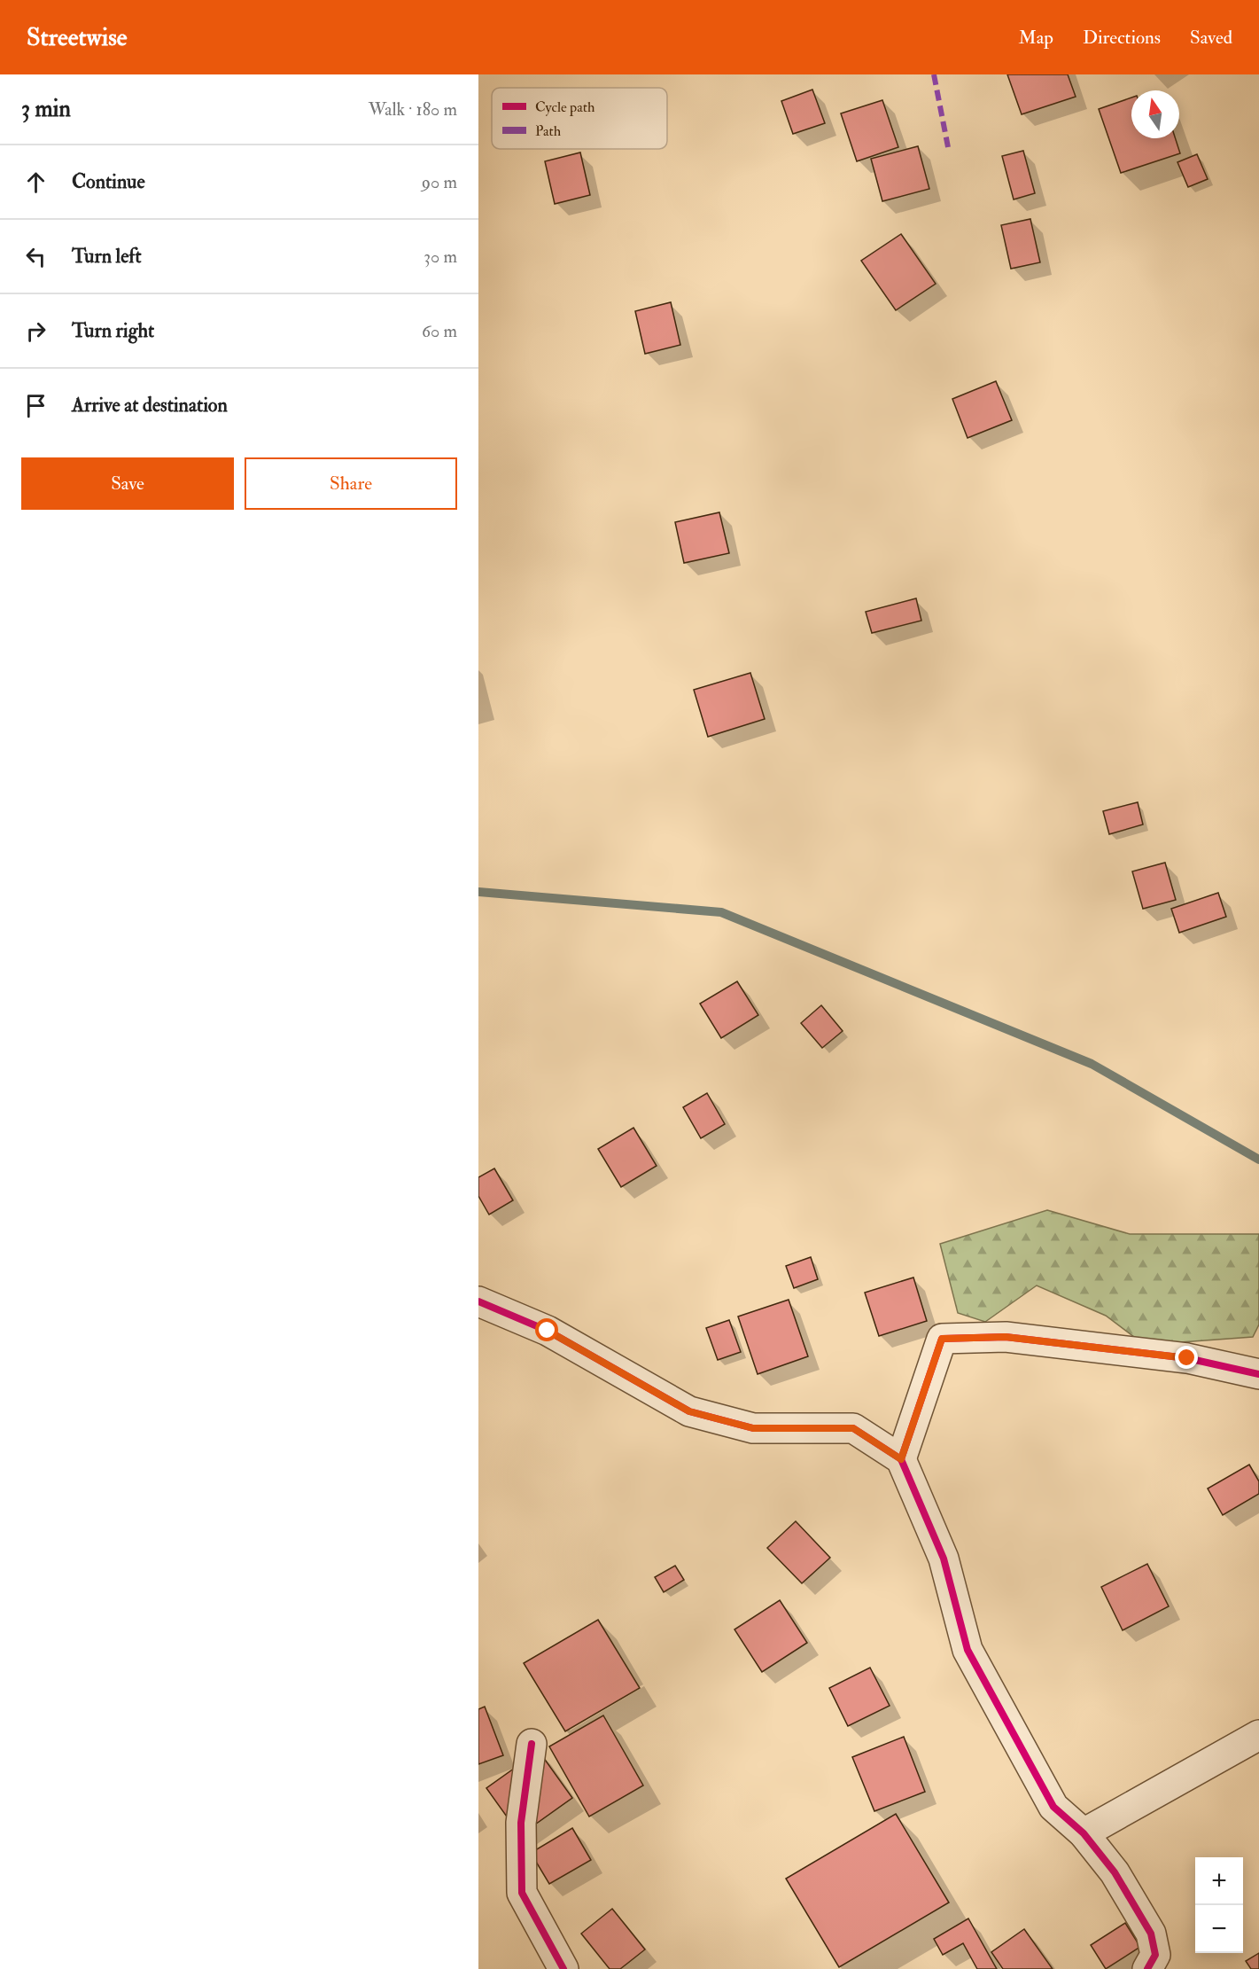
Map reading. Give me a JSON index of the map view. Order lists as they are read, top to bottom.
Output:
{
  "legend": ["Cycle path", "Path"],
  "north": "top",
  "page": {
    "header": "Streetwise",
    "nav": ["Map", "Directions", "Saved"],
    "heading": ["3 min", "Walk · 180 m"],
    "list": [
      ["Continue", "90 m"],
      ["Turn left", "30 m"],
      ["Turn right", "60 m"],
      "Arrive at destination"
    ],
    "buttons": ["Save", "Share"],
    "map_buttons": ["+", "−"]
  }
}
